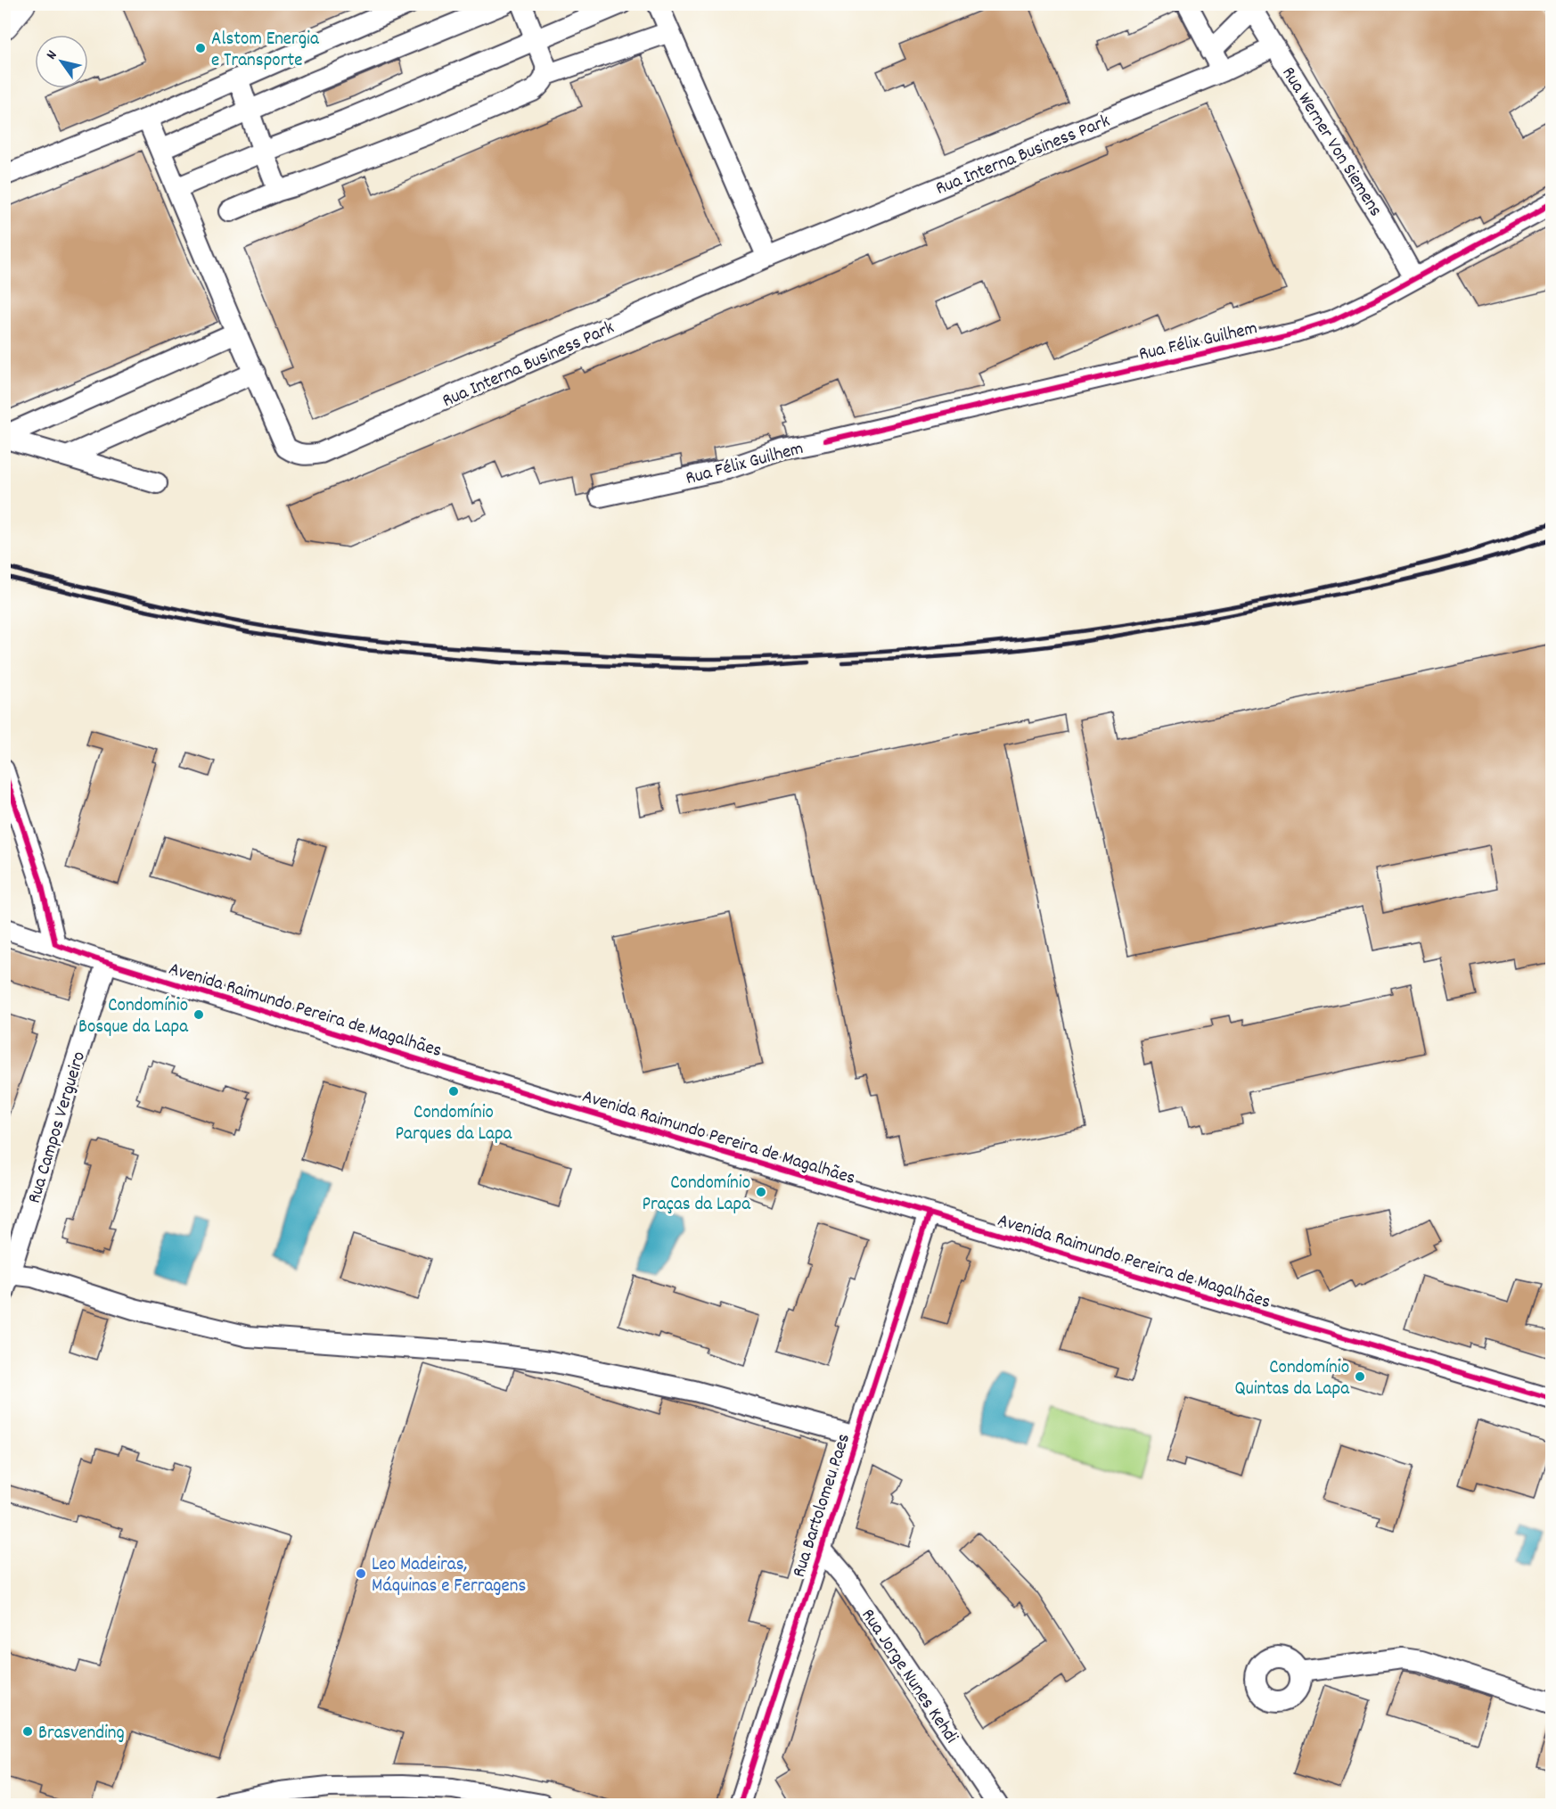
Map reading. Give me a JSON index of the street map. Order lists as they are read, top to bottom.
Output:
{
  "streets": {
    "street": [
      "Rua Werner Von Siemens",
      "Rua Interna Business Park",
      "Rua Félix Guilhem",
      "Avenida Raimundo Pereira de Magalhães",
      "Rua Campos Vergueiro",
      "Rua Bartolomeu Paes",
      "Rua Jorge Nunes Kehdi"
    ]
  },
  "crossings": [
    ["Rua Werner Von Siemens", "Rua Interna Business Park"],
    ["Rua Werner Von Siemens", "Rua Félix Guilhem"],
    ["Avenida Raimundo Pereira de Magalhães", "Rua Campos Vergueiro"],
    ["Avenida Raimundo Pereira de Magalhães", "Rua Bartolomeu Paes"],
    ["Rua Bartolomeu Paes", "Rua Jorge Nunes Kehdi"]
  ],
  "places": [
    "Alstom Energia e Transporte",
    "Condomínio Bosque da Lapa",
    "Condomínio Parques da Lapa",
    "Condomínio Praças da Lapa",
    "Condomínio Quintas da Lapa",
    "Leo Madeiras, Máquinas e Ferragens",
    "Brasvending"
  ],
  "north": "top left"
}
